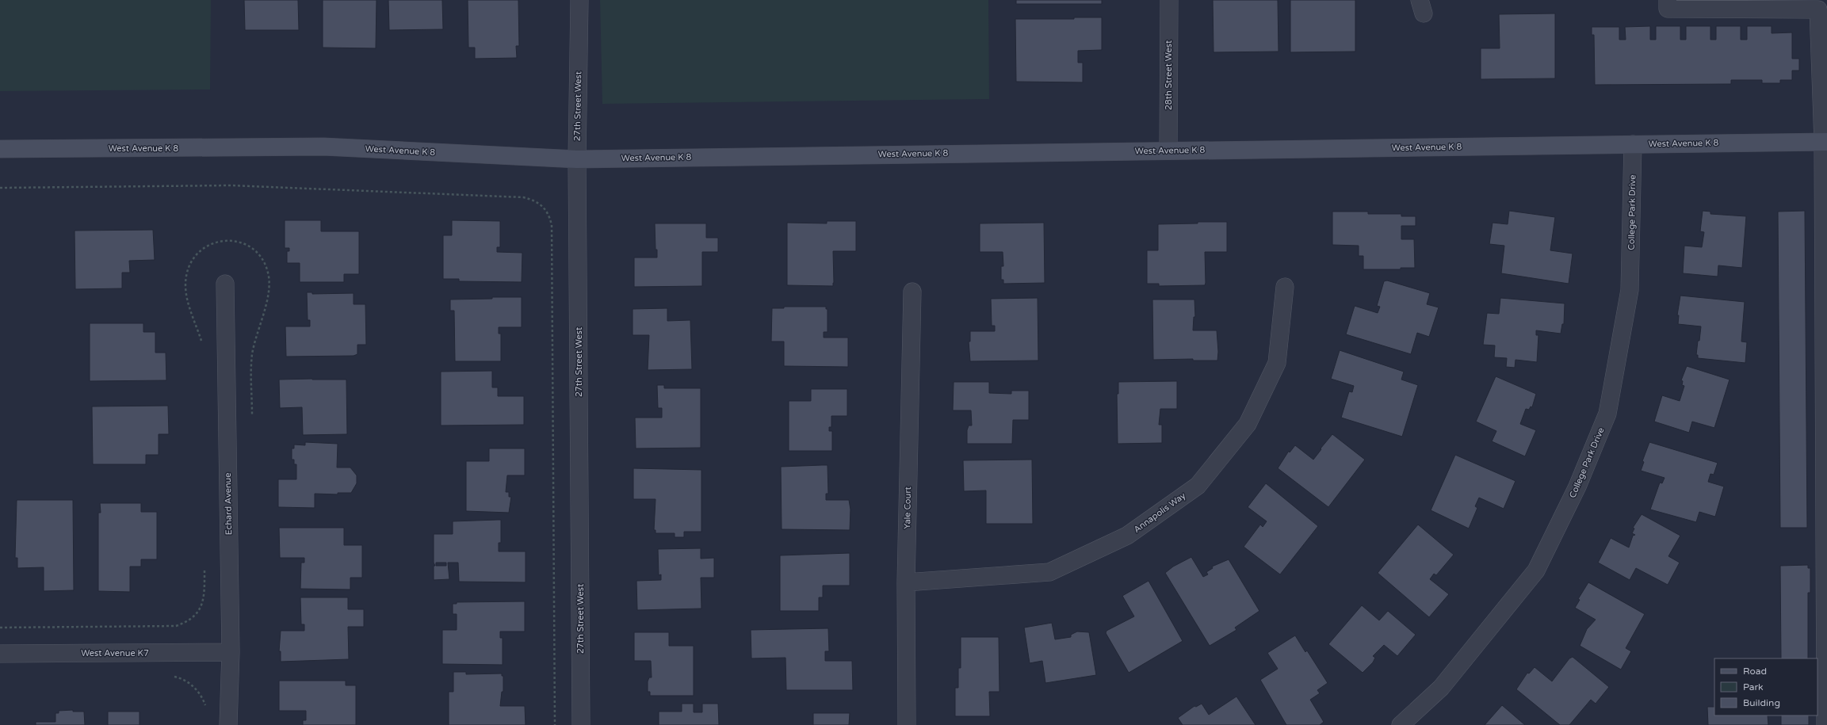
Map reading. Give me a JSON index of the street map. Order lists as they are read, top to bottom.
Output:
{
  "streets": {
    "street": [
      "28th Street West",
      "27th Street West",
      "West Avenue K 8",
      "College Park Drive",
      "Echard Avenue",
      "Yale Court",
      "Annapolis Way",
      "West Avenue K7"
    ]
  },
  "crossings": [
    ["28th Street West", "West Avenue K 8"],
    ["27th Street West", "West Avenue K 8"],
    ["West Avenue K 8", "College Park Drive"],
    ["Echard Avenue", "West Avenue K7"],
    ["Yale Court", "Annapolis Way"]
  ],
  "legend": ["Road", "Park", "Building"]
}
